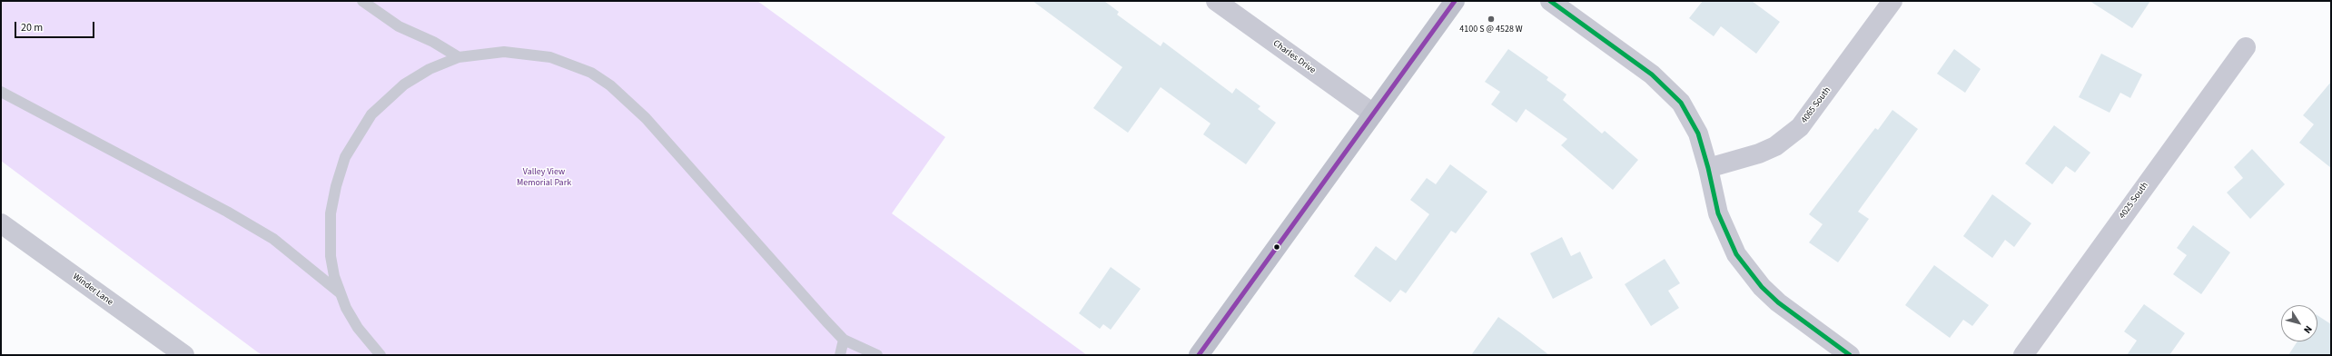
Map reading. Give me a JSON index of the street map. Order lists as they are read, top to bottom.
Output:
{
  "streets": {
    "street": [
      "Charles Drive",
      "4065 South",
      "4025 South",
      "Winder Lane"
    ]
  },
  "parks": ["Valley View Memorial Park"],
  "places": ["4100 S @ 4528 W"],
  "scale_bar": "20 m",
  "north": "bottom right"
}
